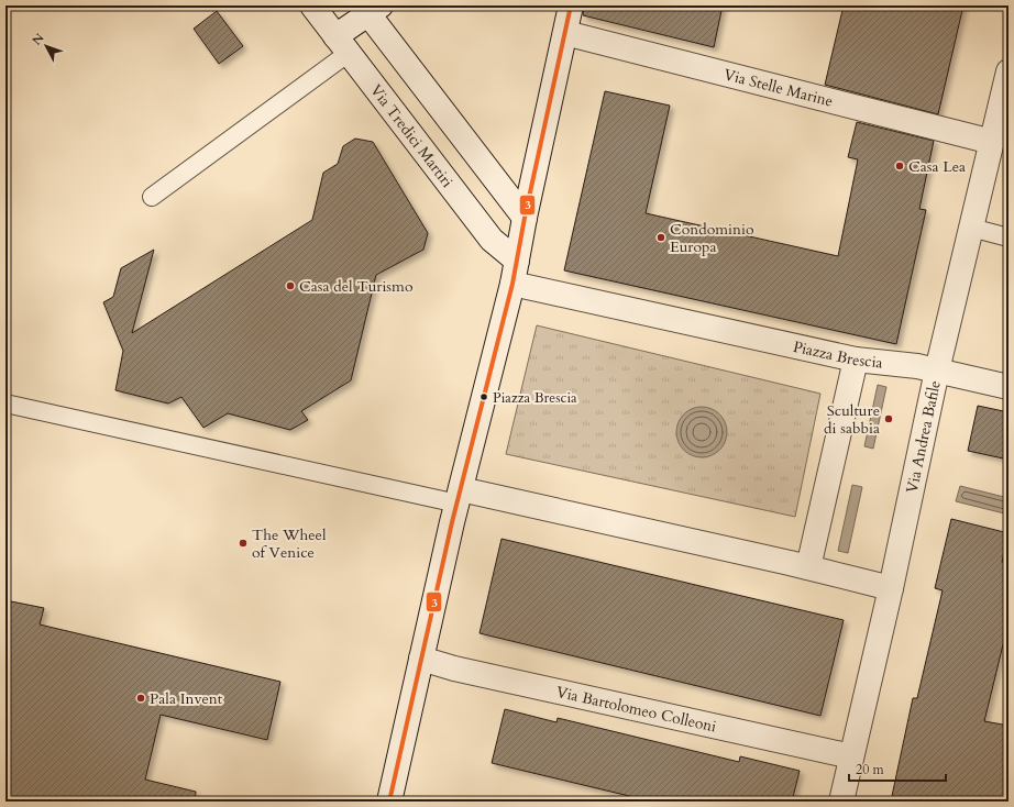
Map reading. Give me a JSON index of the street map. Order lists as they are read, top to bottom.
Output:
{
  "streets": {
    "street": [
      "Via Stelle Marine",
      "Via Tredici Martiri",
      "Piazza Brescia",
      "Via Andrea Bafile",
      "Via Bartolomeo Colleoni"
    ]
  },
  "crossings": [
    ["Via Stelle Marine", "Via Andrea Bafile"],
    ["Piazza Brescia", "Via Andrea Bafile"],
    ["Via Andrea Bafile", "Via Bartolomeo Colleoni"]
  ],
  "places": [
    "Casa Lea",
    "Condominio Europa",
    "Casa del Turismo",
    "Piazza Brescia",
    "Sculture di sabbia",
    "The Wheel of Venice",
    "Pala Invent"
  ],
  "lines": ["transit line 3"],
  "scale_bar": "20 m",
  "north": "top left"
}
